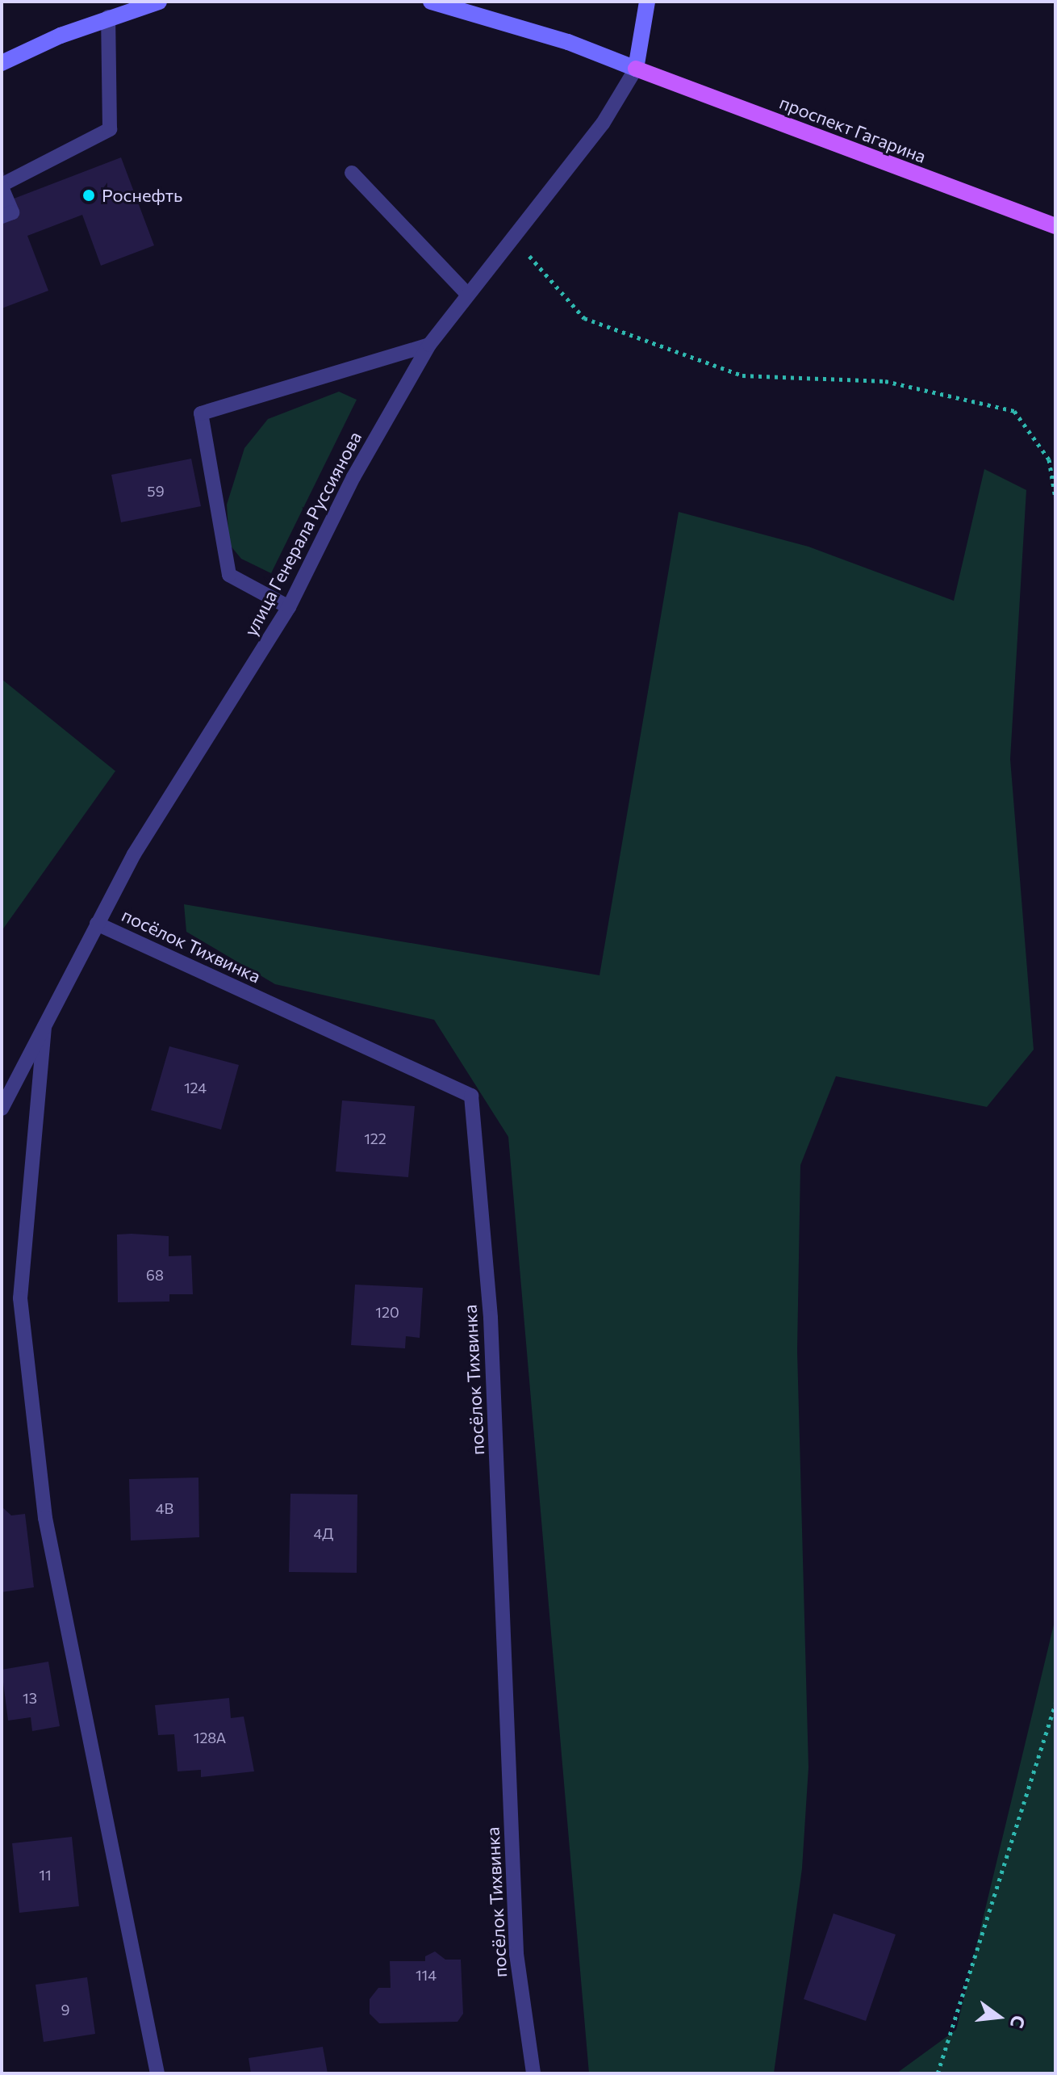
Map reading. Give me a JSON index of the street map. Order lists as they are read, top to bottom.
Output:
{
  "streets": {
    "main road": ["проспект Гагарина"],
    "lane": ["улица Генерала Руссиянова", "посёлок Тихвинка"]
  },
  "crossings": [
    ["проспект Гагарина", "улица Генерала Руссиянова"],
    ["улица Генерала Руссиянова", "посёлок Тихвинка"]
  ],
  "places": ["Роснефть"],
  "house_numbers": [
    "59",
    "124",
    "122",
    "68",
    "120",
    "4В",
    "4Д",
    "13",
    "128А",
    "11",
    "114",
    "9"
  ],
  "north": "right"
}
